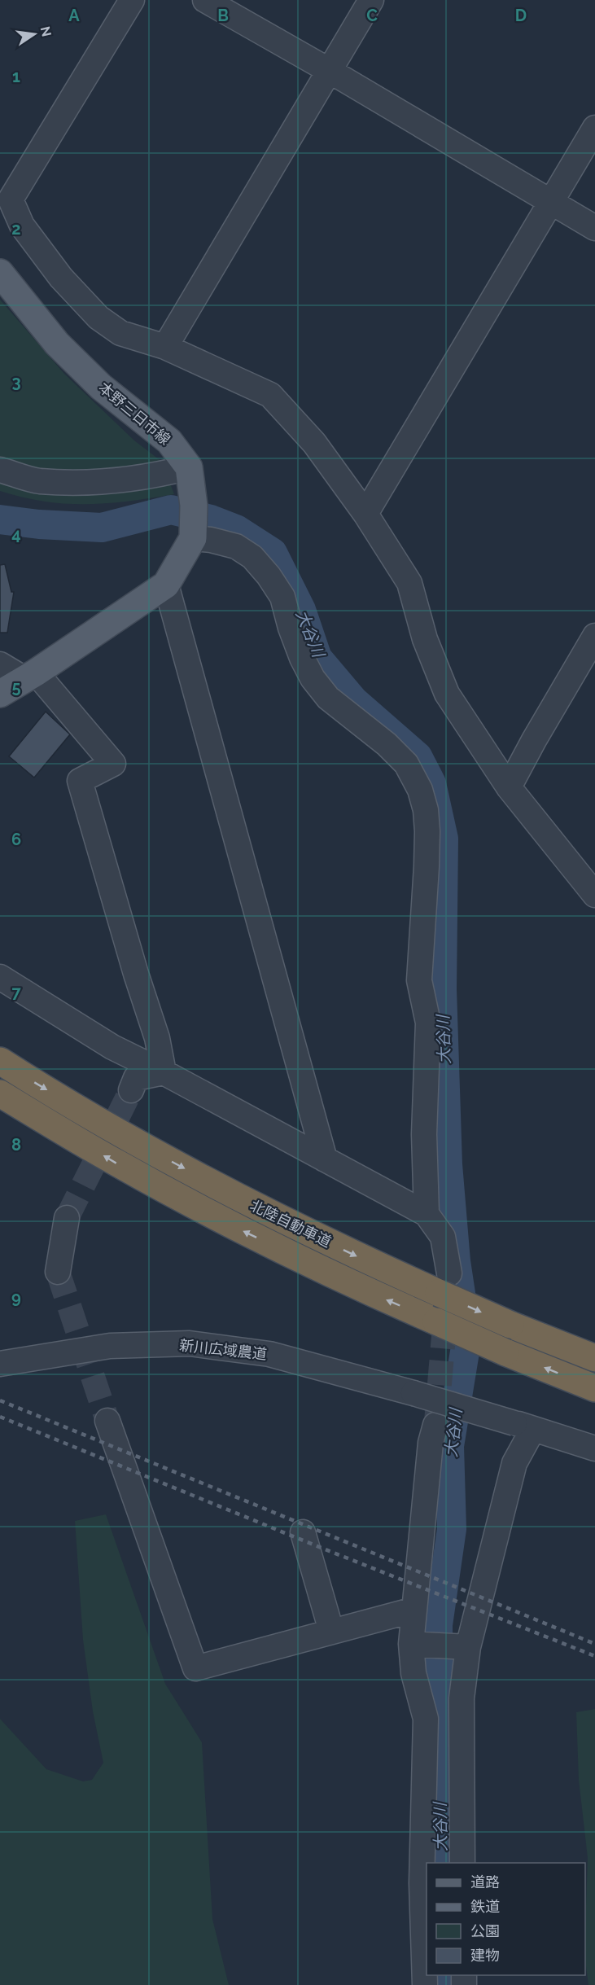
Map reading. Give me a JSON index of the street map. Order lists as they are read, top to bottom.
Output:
{
  "streets": {
    "highway": ["北陸自動車道"],
    "main road": ["本野三日市線"],
    "street": ["新川広域農道"]
  },
  "water": ["大谷川"],
  "legend": [
    "道路",
    "鉄道",
    "公園",
    "建物"
  ],
  "north": "right",
  "grid": {
    "columns": [
      "A",
      "B",
      "C",
      "D"
    ],
    "rows": [
      "1",
      "2",
      "3",
      "4",
      "5",
      "6",
      "7",
      "8",
      "9"
    ]
  }
}
